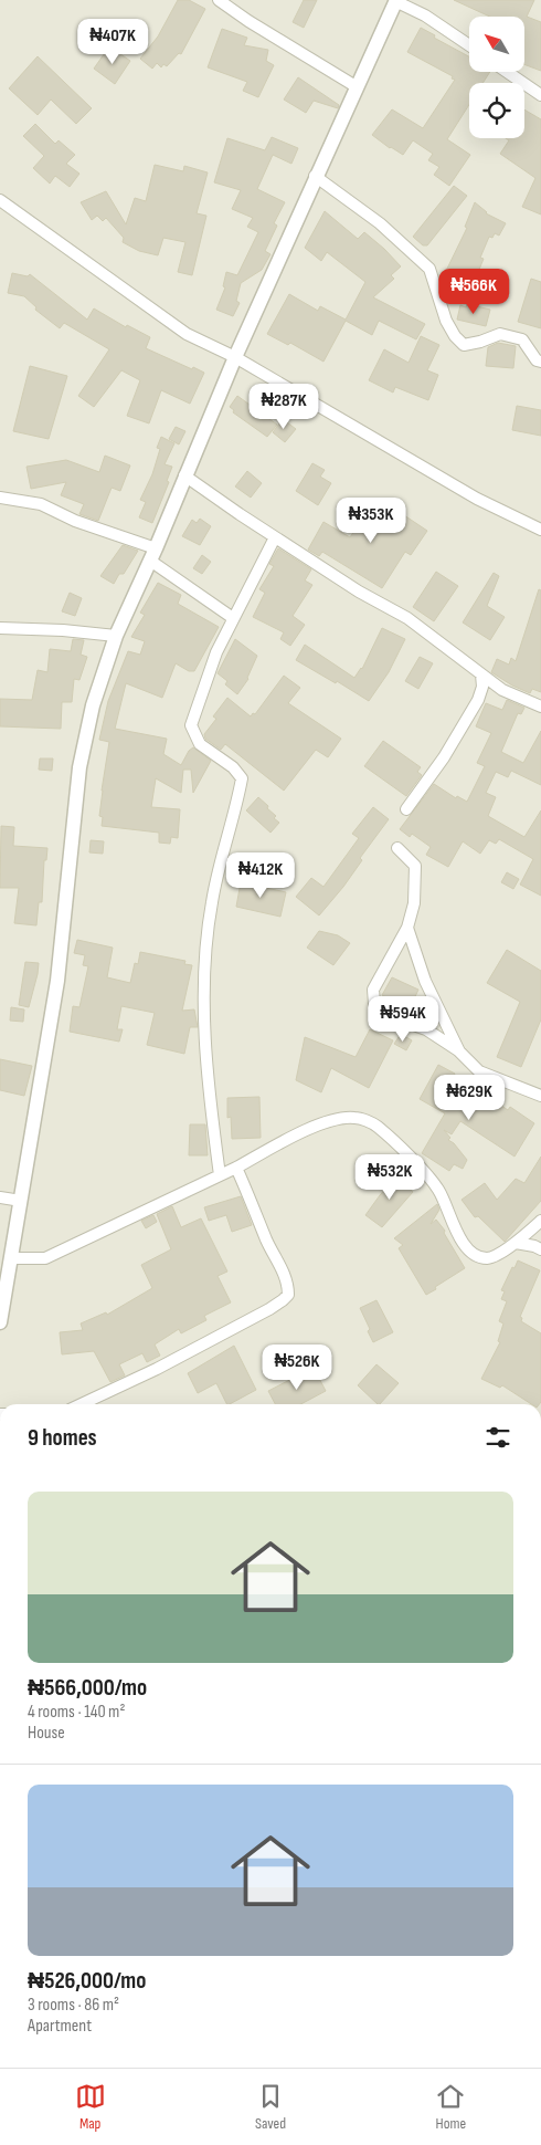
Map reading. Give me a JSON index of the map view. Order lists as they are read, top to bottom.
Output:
{
  "north": "top left",
  "page": {
    "price": [
      "₦407K",
      "₦566K",
      "₦287K",
      "₦353K",
      "₦412K",
      "₦594K",
      "₦629K",
      "₦532K",
      "₦526K"
    ],
    "heading": "9 homes",
    "list": [
      {
        "name": "₦566,000/mo",
        "note": "4 rooms · 140 m² · House"
      },
      {
        "name": "₦526,000/mo",
        "note": "3 rooms · 86 m² · Apartment"
      }
    ],
    "tabs": ["Map", "Saved", "Home"]
  }
}
